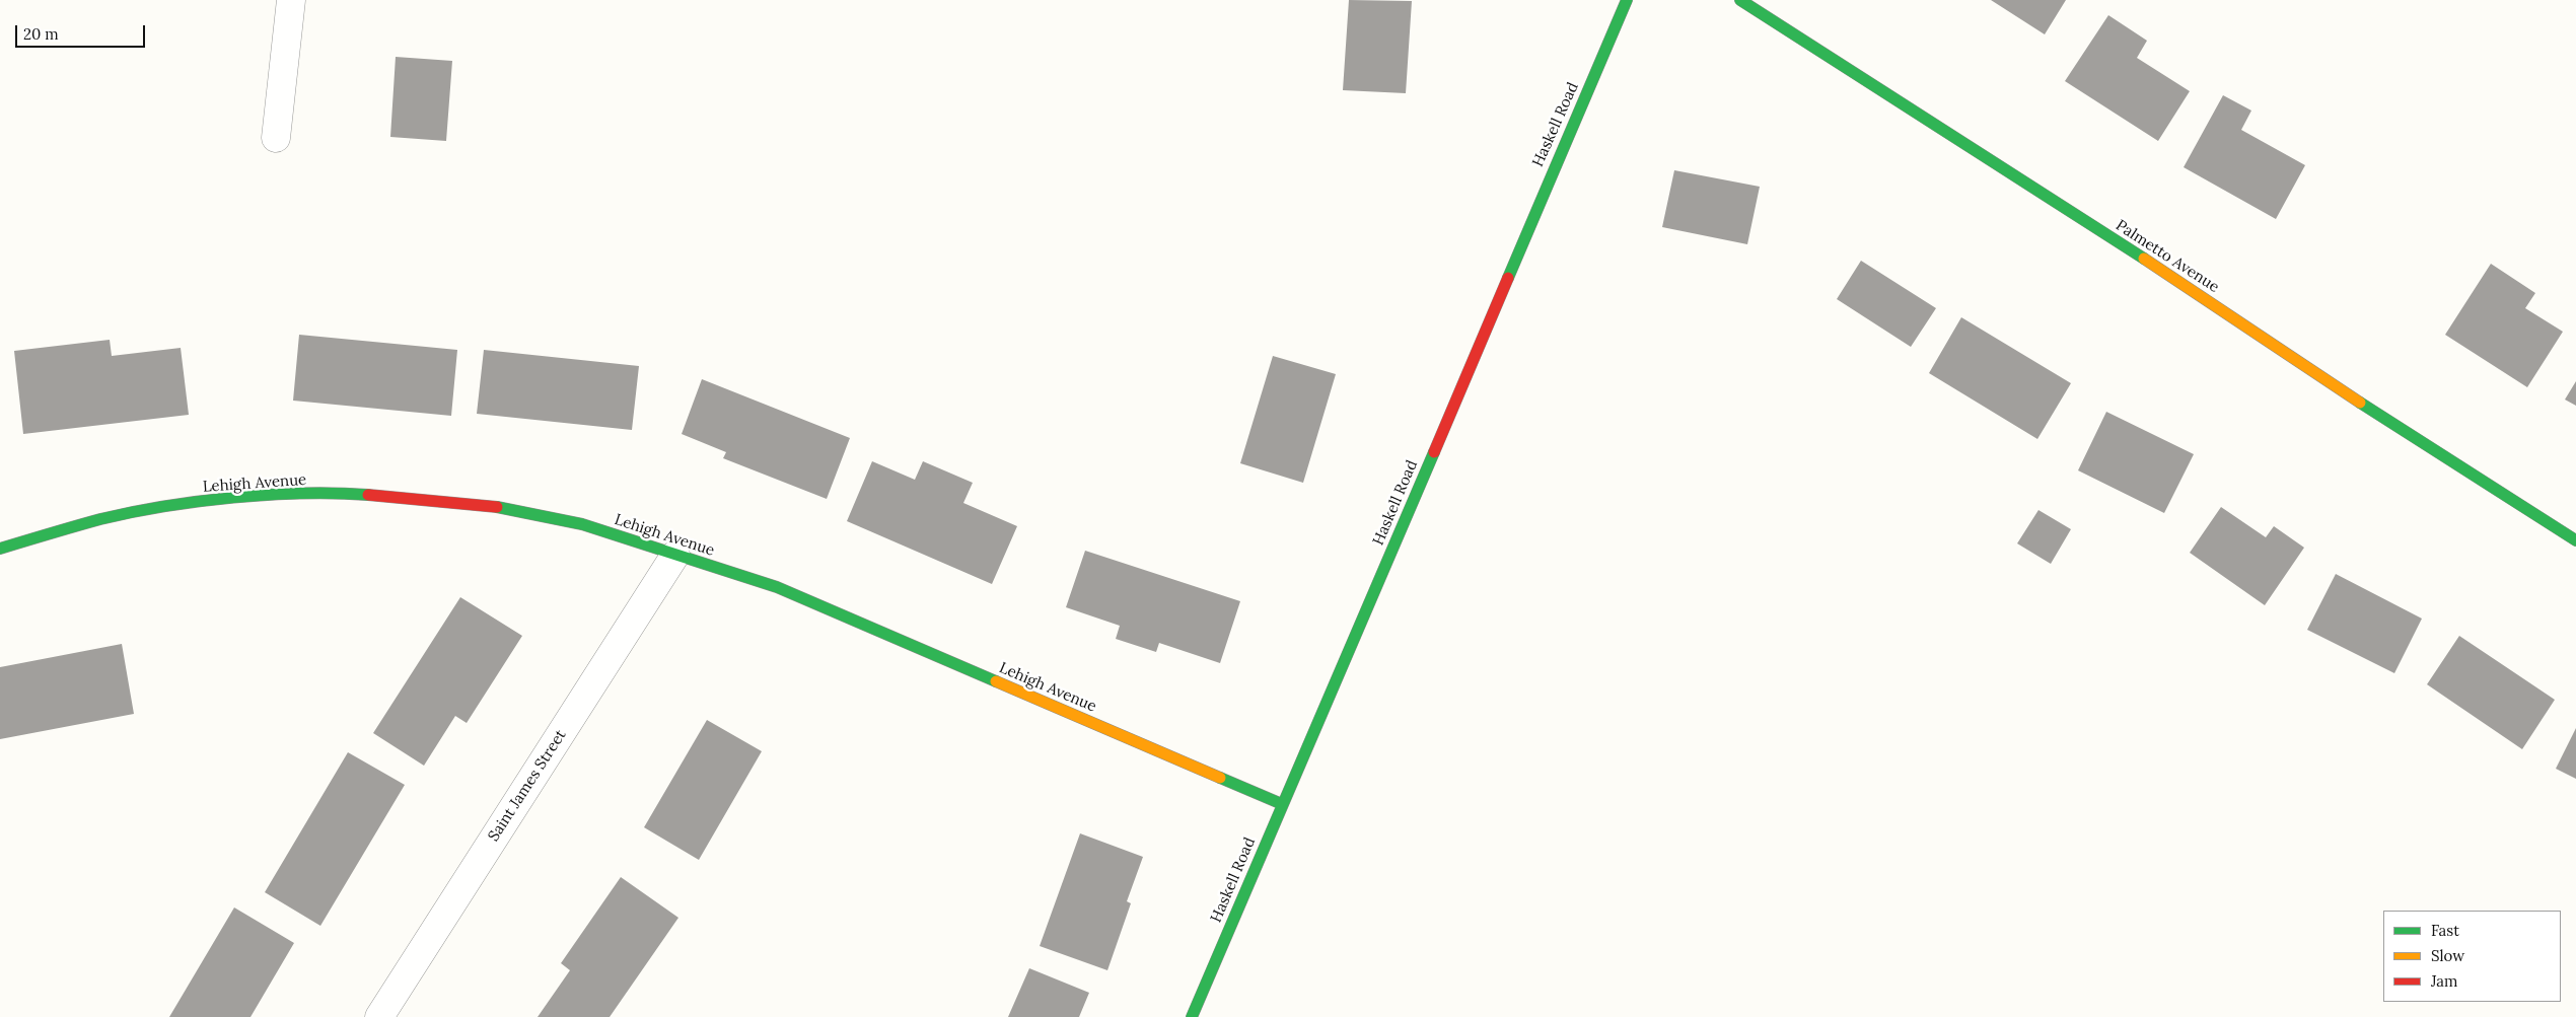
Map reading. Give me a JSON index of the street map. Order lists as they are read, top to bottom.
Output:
{
  "streets": {
    "street": [
      "Haskell Road",
      "Palmetto Avenue",
      "Lehigh Avenue",
      "Saint James Street"
    ]
  },
  "crossings": [
    ["Haskell Road", "Lehigh Avenue"],
    ["Lehigh Avenue", "Saint James Street"]
  ],
  "legend": ["Fast", "Slow", "Jam"],
  "scale_bar": "20 m"
}
